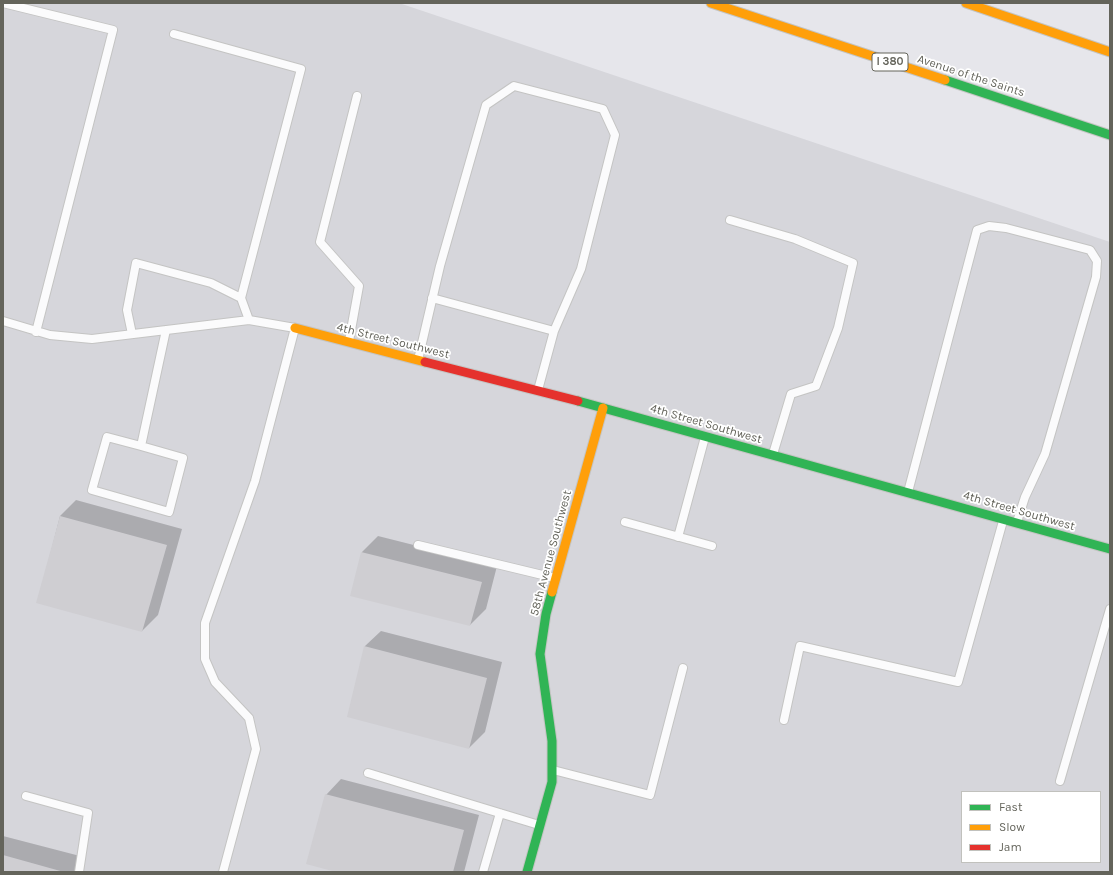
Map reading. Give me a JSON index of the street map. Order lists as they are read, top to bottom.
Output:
{
  "streets": {
    "main road": [
      "I 380",
      "Avenue of the Saints",
      "4th Street Southwest",
      "58th Avenue Southwest"
    ]
  },
  "crossings": [
    ["4th Street Southwest", "58th Avenue Southwest"]
  ],
  "legend": ["Fast", "Slow", "Jam"]
}
